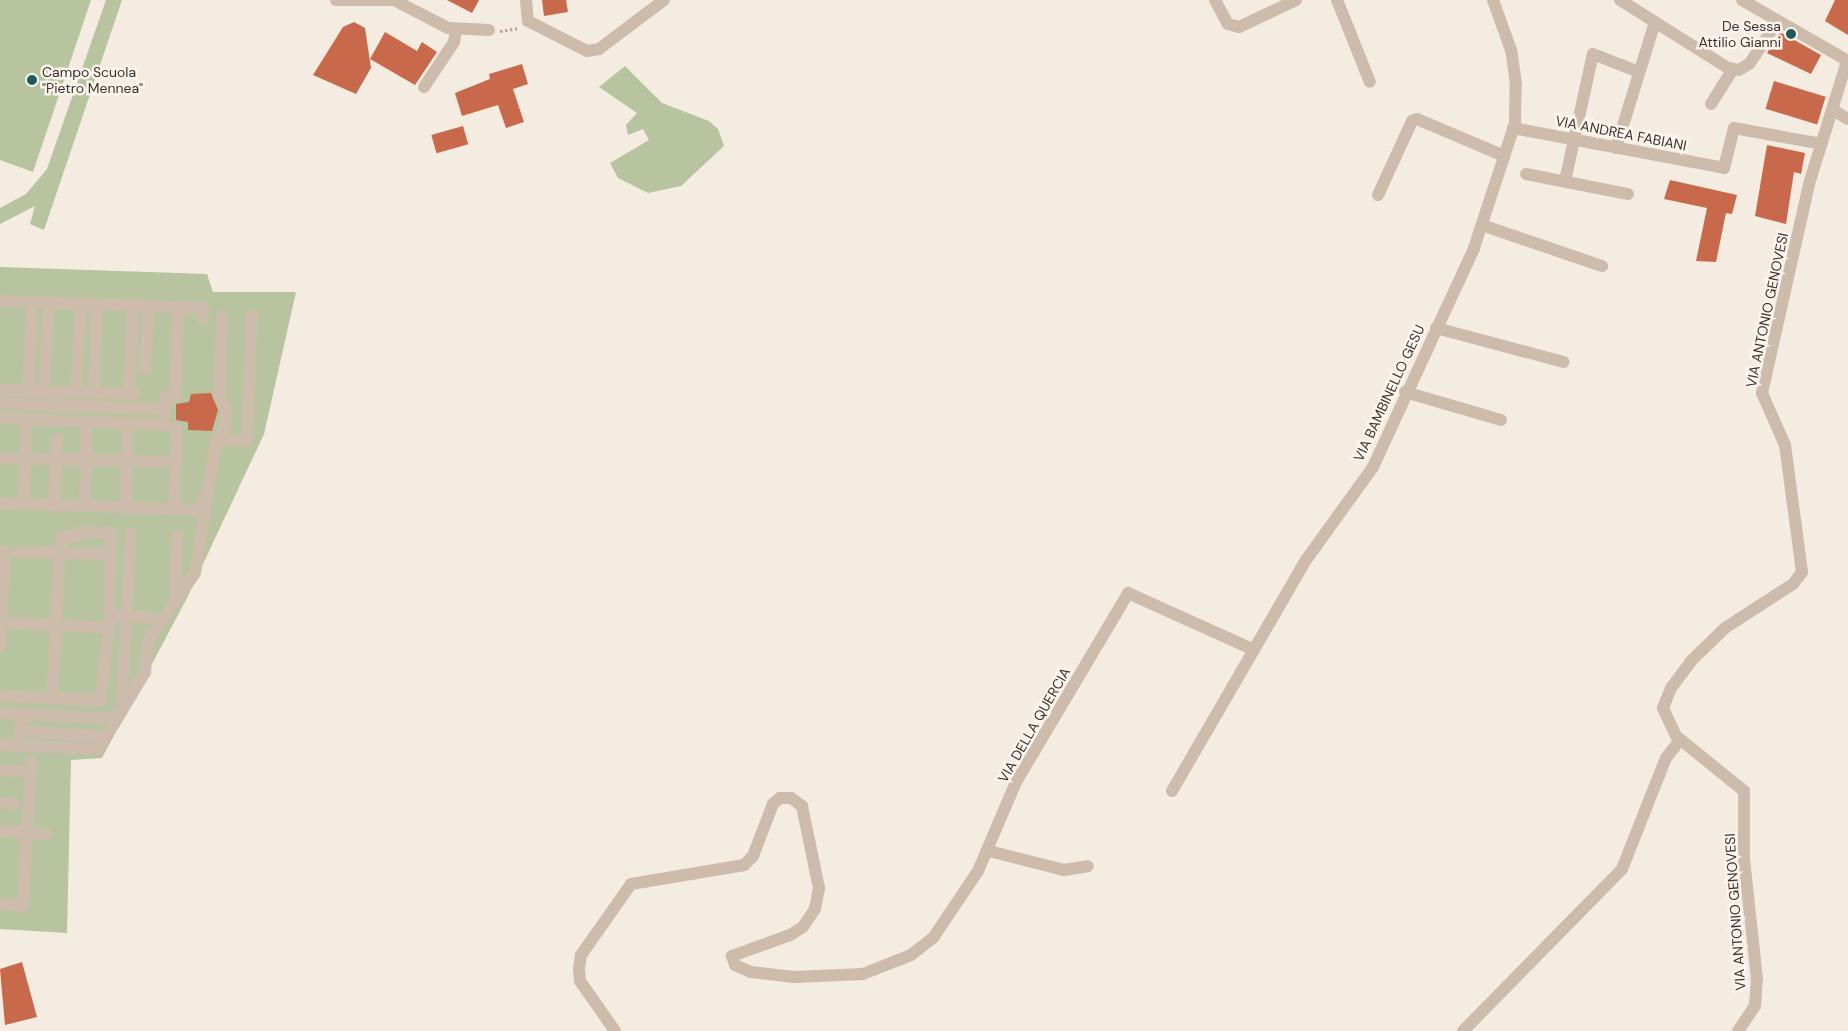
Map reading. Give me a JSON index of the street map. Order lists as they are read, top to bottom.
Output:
{
  "streets": {
    "street": [
      "VIA ANDREA FABIANI",
      "VIA ANTONIO GENOVESI",
      "VIA BAMBINELLO GESU",
      "VIA DELLA QUERCIA"
    ]
  },
  "crossings": [
    ["VIA ANDREA FABIANI", "VIA ANTONIO GENOVESI"],
    ["VIA ANDREA FABIANI", "VIA BAMBINELLO GESU"],
    ["VIA BAMBINELLO GESU", "VIA DELLA QUERCIA"]
  ],
  "places": ["De Sessa Attilio Gianni", "Campo Scuola \"Pietro Mennea\""]
}
